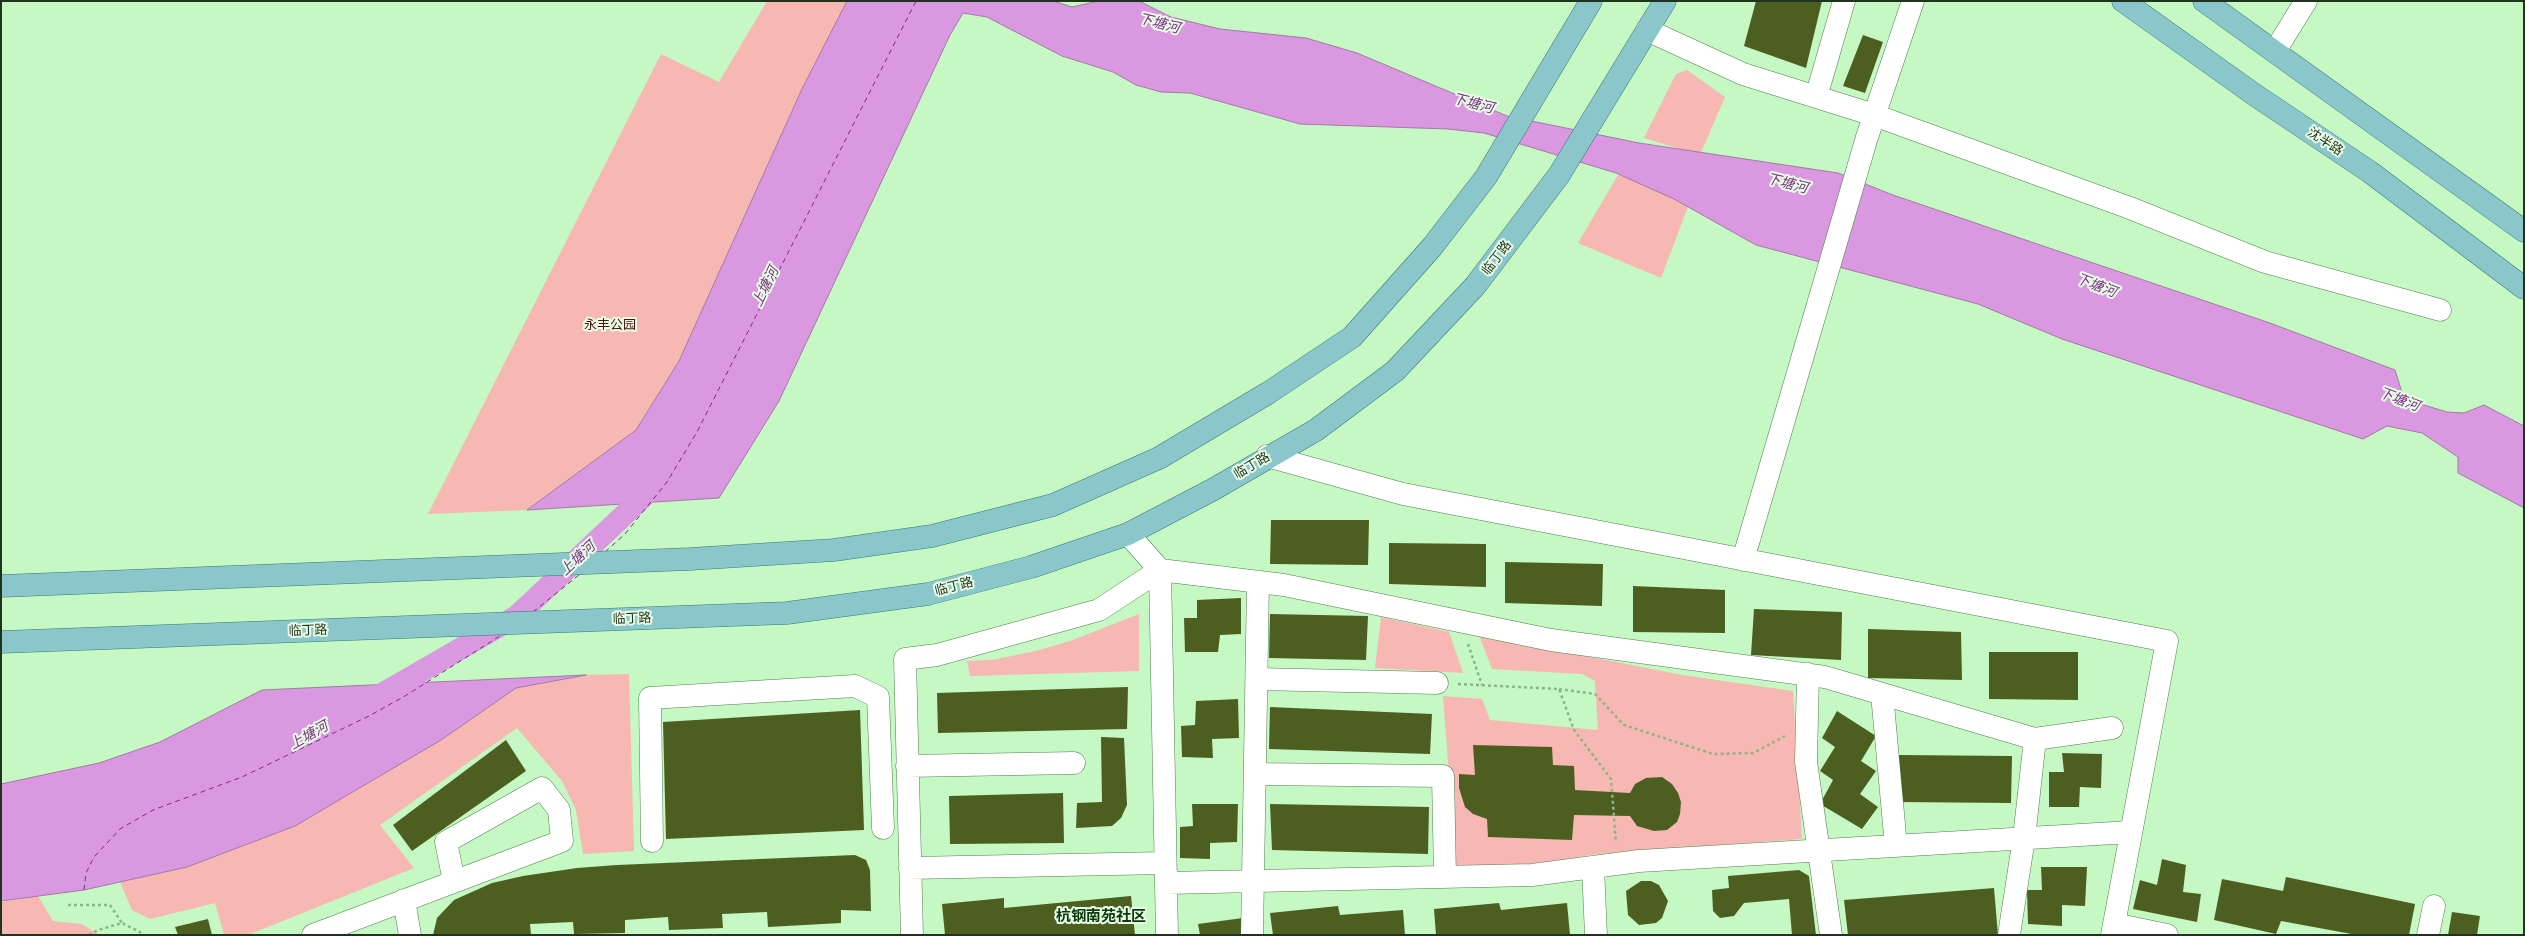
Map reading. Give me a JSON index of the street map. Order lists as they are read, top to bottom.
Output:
{
  "streets": {
    "main road": ["沈半路", "临丁路"]
  },
  "districts": ["杭钢南苑社区"],
  "water": ["下塘河", "上塘河"],
  "parks": ["永丰公园"]
}
